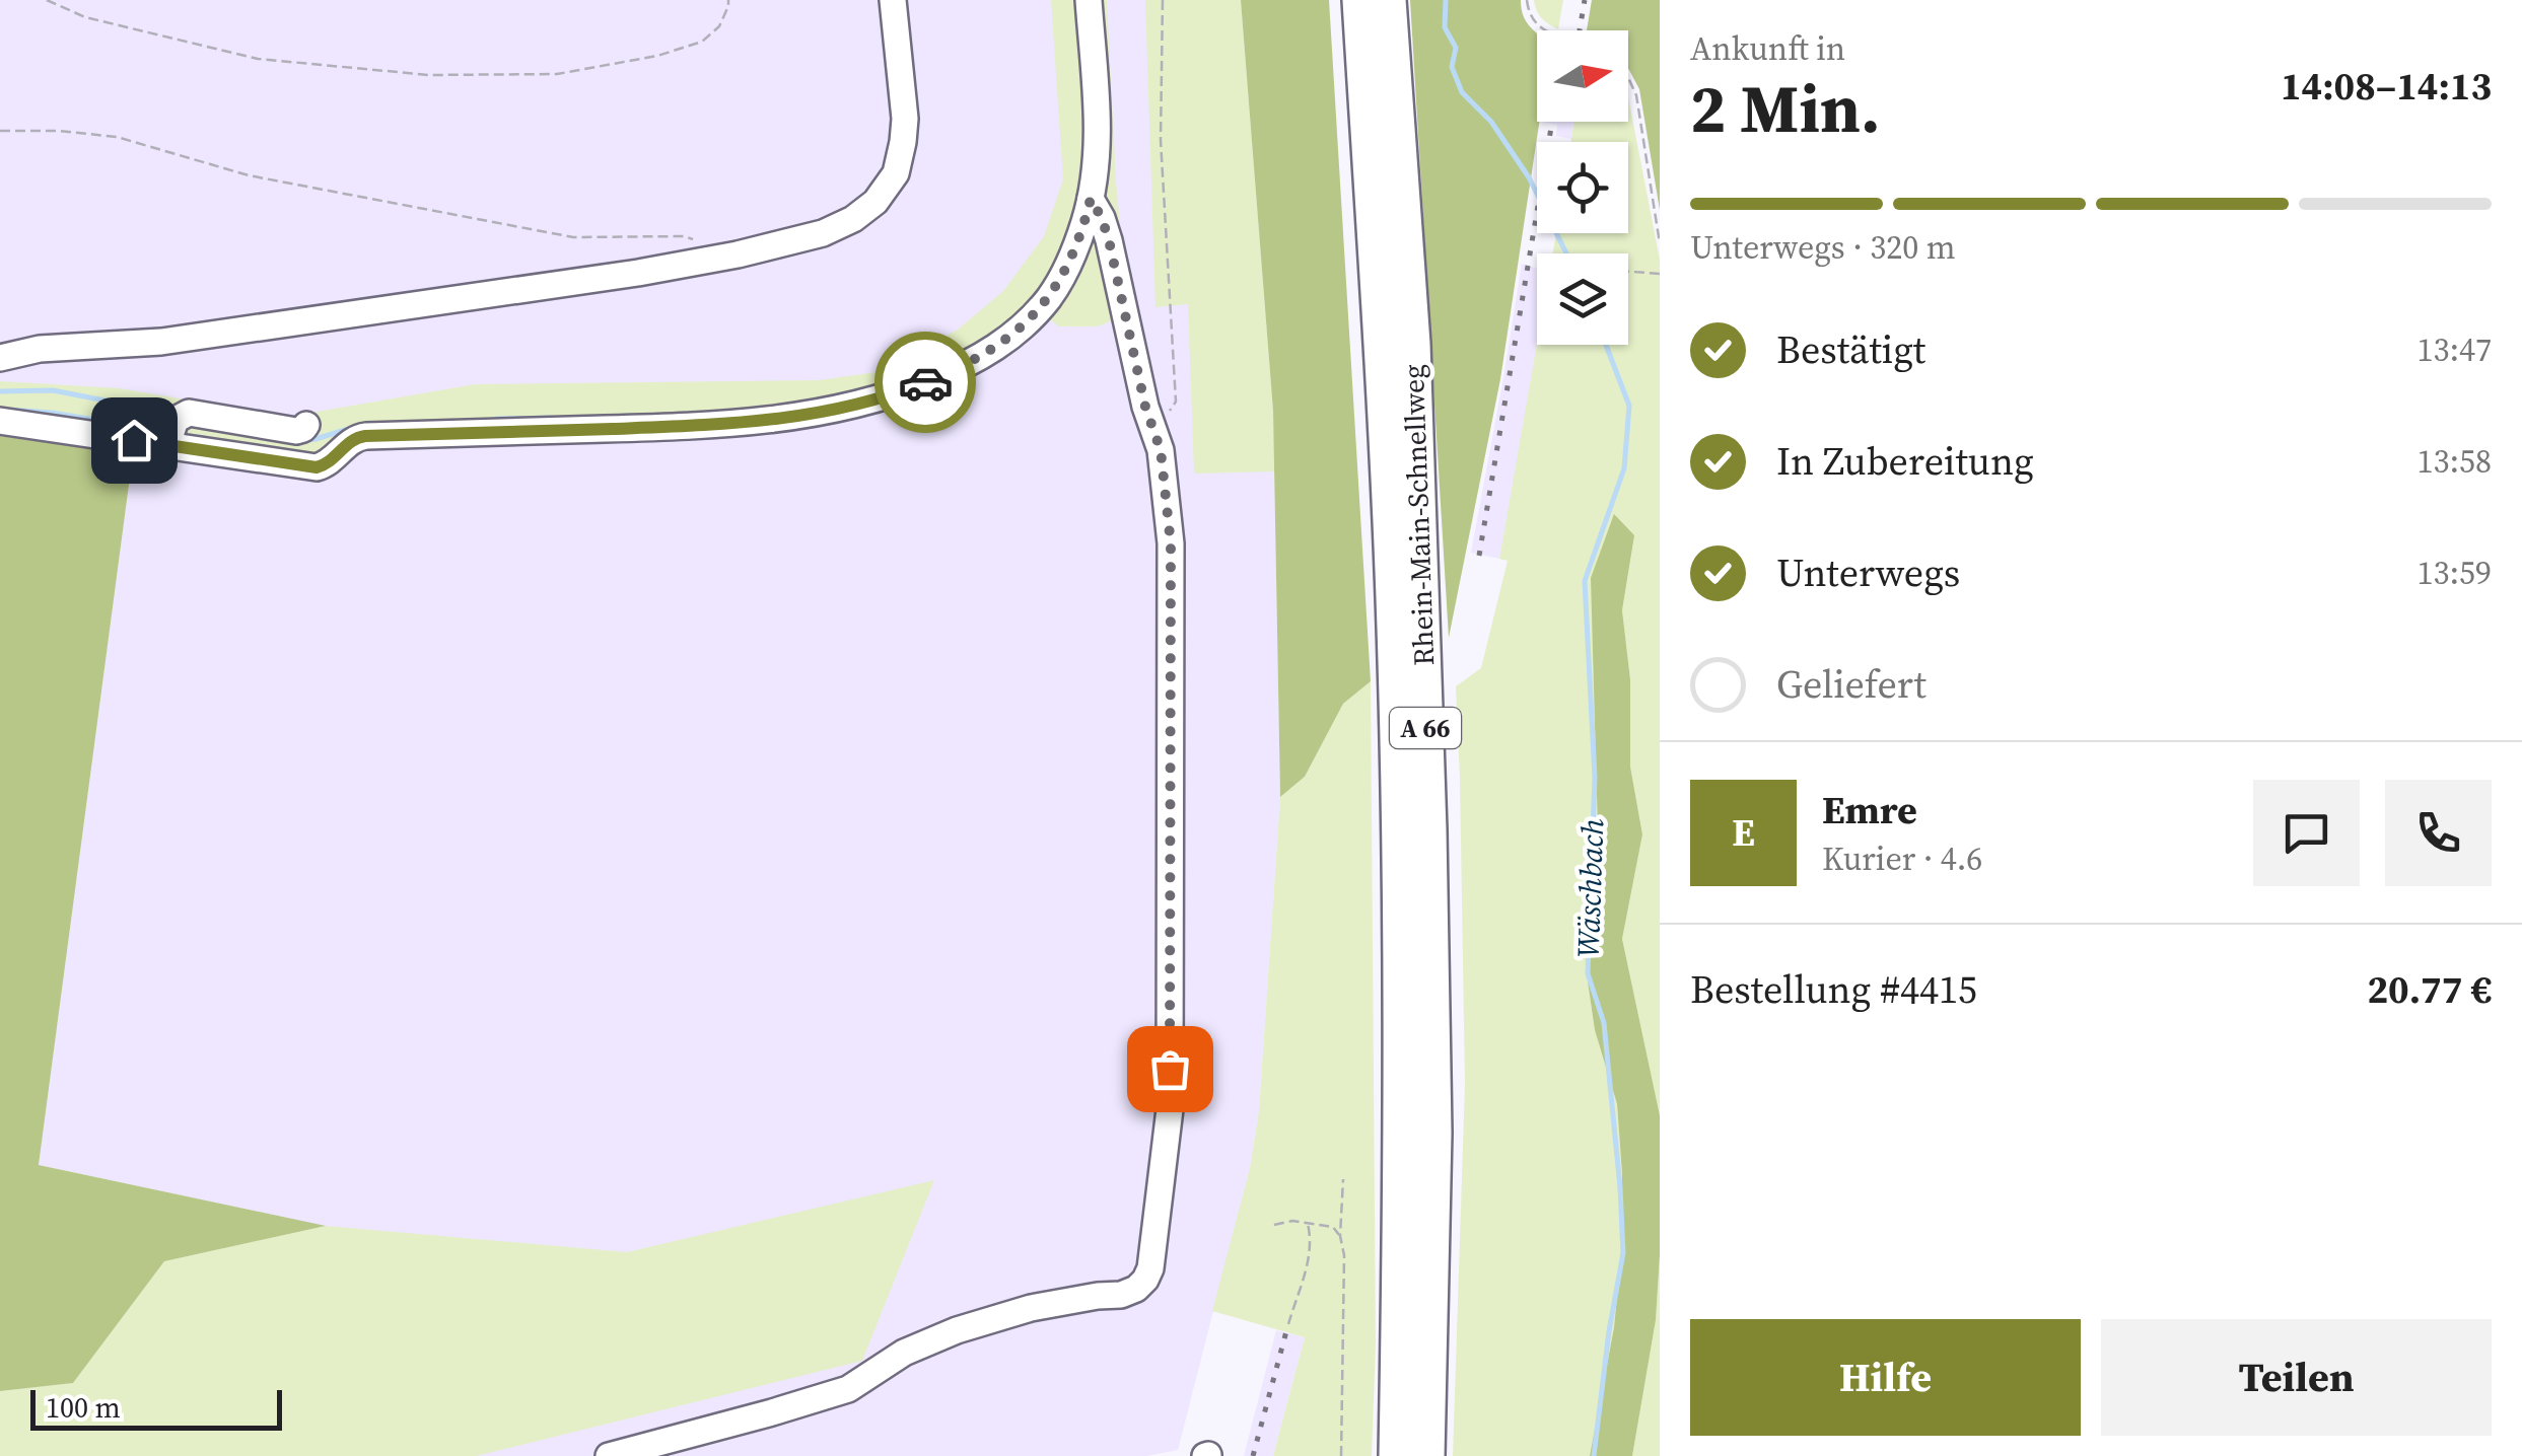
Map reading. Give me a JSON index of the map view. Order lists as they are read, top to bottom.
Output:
{
  "streets": {
    "highway": ["Rhein-Main-Schnellweg", "A 66"]
  },
  "water": ["Wäschbach"],
  "scale_bar": "100 m",
  "north": "right",
  "page": {
    "heading": ["2 Min.", "Ankunft in", "14:08–14:13"],
    "panel": [
      "Emre",
      "Kurier · 4.6",
      "Bestellung #4415",
      "20.77 €"
    ],
    "bar": "Unterwegs · 320 m",
    "list": [
      ["Bestätigt", "13:47"],
      ["In Zubereitung", "13:58"],
      ["Unterwegs", "13:59"],
      "Geliefert"
    ],
    "round": "E",
    "buttons": ["Hilfe", "Teilen"],
    "scale": "100 m"
  }
}
